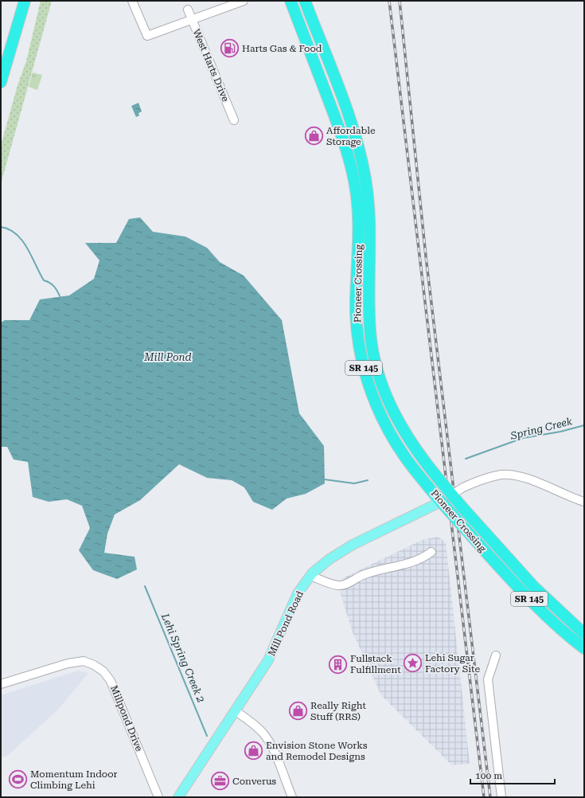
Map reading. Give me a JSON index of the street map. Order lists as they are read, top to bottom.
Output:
{
  "streets": {
    "highway": ["Pioneer Crossing", "SR 145"],
    "main road": ["Mill Pond Road"],
    "street": ["West Harts Drive", "Millpond Drive"]
  },
  "crossings": [
    ["Pioneer Crossing", "Mill Pond Road"]
  ],
  "water": ["Mill Pond", "Spring Creek", "Lehi Spring Creek 2"],
  "places": {
    "fuel station": ["Harts Gas & Food"],
    "shop": ["Affordable Storage", "Really Right Stuff (RRS)", "Envision Stone Works and Remodel Designs"],
    "place": ["Lehi Sugar Factory Site"],
    "building": ["Fullstack Fulfillment"],
    "sports": ["Momentum Indoor Climbing Lehi"],
    "office": ["Converus"]
  },
  "scale_bar": "100 m"
}
